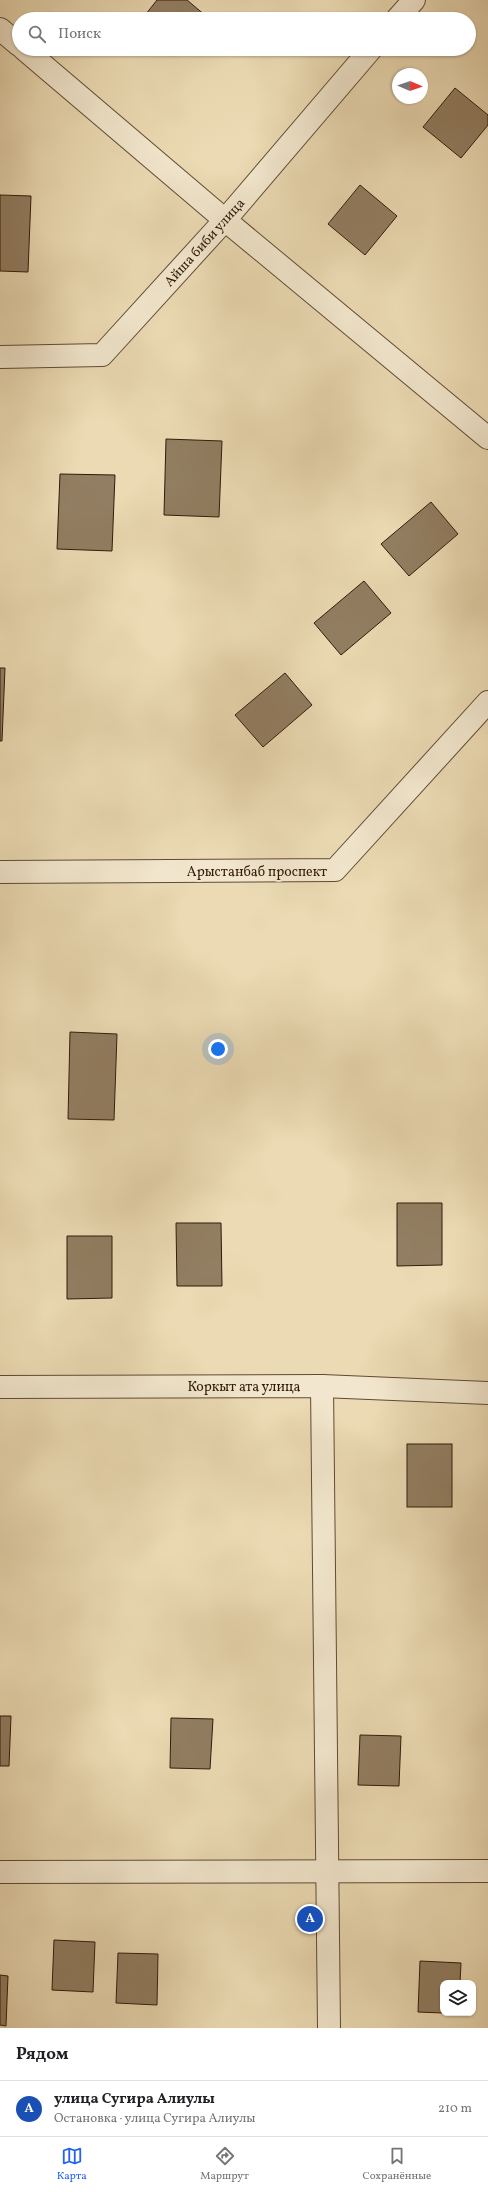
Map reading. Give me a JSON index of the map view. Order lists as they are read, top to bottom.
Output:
{
  "streets": {
    "street": ["Айша биби улица", "Арыстанбаб проспект", "Коркыт ата улица"]
  },
  "north": "right",
  "page": {
    "search": "Поиск",
    "pins": "A",
    "heading": "Рядом",
    "list": [
      {
        "mark": "A",
        "name": "улица Сугира Алиулы",
        "note": "Остановка · улица Сугира Алиулы",
        "value": "210 m"
      }
    ],
    "nav": ["Карта", "Маршрут", "Сохранённые"]
  }
}
